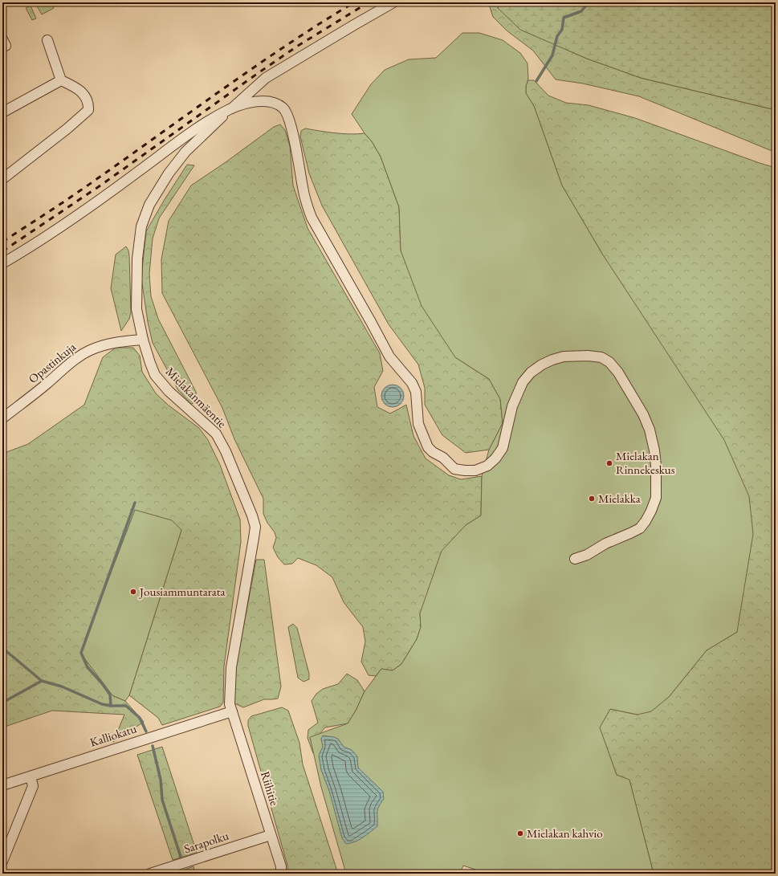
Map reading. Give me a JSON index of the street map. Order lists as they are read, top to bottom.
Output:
{
  "streets": {
    "street": [
      "Opastinkuja",
      "Mielakanmäentie",
      "Kalliokatu",
      "Riihitie",
      "Sarapolku"
    ]
  },
  "crossings": [
    ["Opastinkuja", "Mielakanmäentie"],
    ["Mielakanmäentie", "Kalliokatu"],
    ["Mielakanmäentie", "Riihitie"],
    ["Kalliokatu", "Riihitie"],
    ["Riihitie", "Sarapolku"]
  ],
  "places": [
    "Mielakan Rinnekeskus",
    "Mielakka",
    "Jousiammuntarata",
    "Mielakan kahvio"
  ]
}
